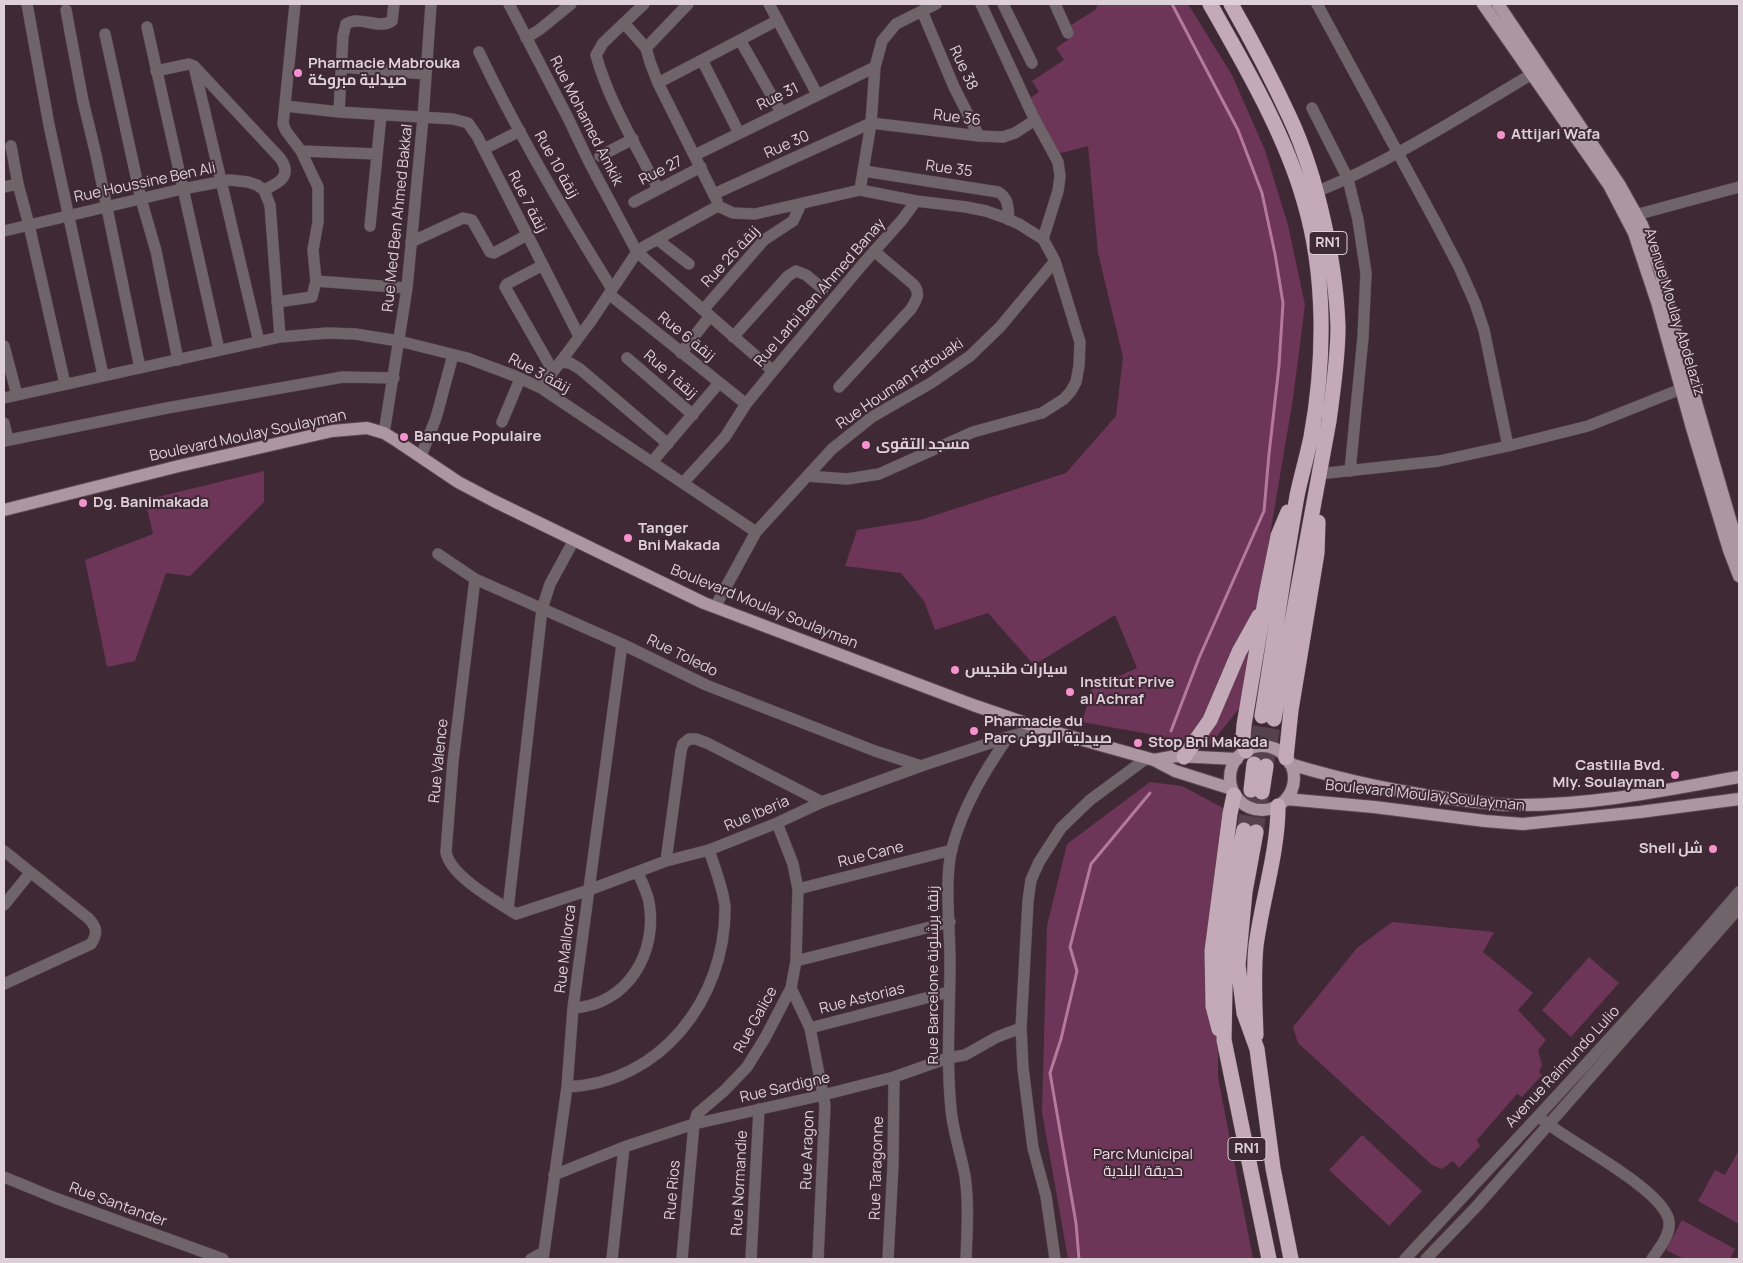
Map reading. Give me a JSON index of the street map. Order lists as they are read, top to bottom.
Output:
{
  "streets": {
    "highway": ["RN1"],
    "main road": ["Avenue Moulay Abdelaziz", "Boulevard Moulay Soulayman"],
    "street": [
      "Rue 38",
      "Rue 31",
      "Rue 36",
      "Rue Mohamed Amkik",
      "Rue 30",
      "Rue 10 زنقة",
      "Rue 35",
      "Rue 27",
      "Rue Houssine Ben Ali",
      "Rue 7 زنقة",
      "Rue Med Ben Ahmed Bakkal",
      "Rue 26 زنقة",
      "Rue Larbi Ben Ahmed Banay",
      "Rue 6 زنقة",
      "Rue 3 زنقة",
      "Rue 1 زنقة",
      "Rue Houman Fatouaki",
      "Rue Toledo",
      "Rue Valence",
      "Rue Iberia",
      "Rue Cane",
      "Rue Mallorca",
      "Rue Barcelone زنقة برشلونة",
      "Rue Astorias",
      "Rue Galice",
      "Avenue Raimundo Lulio",
      "Rue Sardigne",
      "Rue Aragon",
      "Rue Taragonne",
      "Rue Normandie",
      "Rue Rios",
      "Rue Santander"
    ]
  },
  "crossings": [
    ["Rue 38", "Rue 36"],
    ["Rue 36", "Rue 30"],
    ["Rue Mohamed Amkik", "Rue 26 زنقة"],
    ["Rue Mohamed Amkik", "Rue Larbi Ben Ahmed Banay"],
    ["Rue 10 زنقة", "Rue 6 زنقة"],
    ["Rue 7 زنقة", "Rue Med Ben Ahmed Bakkal"],
    ["Rue Med Ben Ahmed Bakkal", "Rue 3 زنقة"],
    ["Rue Med Ben Ahmed Bakkal", "Boulevard Moulay Soulayman"],
    ["Rue 26 زنقة", "Rue 6 زنقة"],
    ["Rue Larbi Ben Ahmed Banay", "Rue 6 زنقة"],
    ["Rue Larbi Ben Ahmed Banay", "Rue 3 زنقة"],
    ["Rue 3 زنقة", "Rue Houman Fatouaki"],
    ["Rue Houman Fatouaki", "Boulevard Moulay Soulayman"],
    ["Rue Toledo", "Rue Valence"],
    ["Rue Toledo", "Rue Iberia"],
    ["Rue Toledo", "Rue Mallorca"],
    ["Rue Valence", "Rue Iberia"],
    ["Rue Iberia", "Rue Mallorca"],
    ["Rue Iberia", "Rue Barcelone زنقة برشلونة"],
    ["Rue Iberia", "Rue Galice"],
    ["Rue Cane", "Rue Barcelone زنقة برشلونة"],
    ["Rue Cane", "Rue Galice"],
    ["Rue Mallorca", "Rue Sardigne"],
    ["Rue Barcelone زنقة برشلونة", "Rue Astorias"],
    ["Rue Barcelone زنقة برشلونة", "Rue Sardigne"],
    ["Rue Astorias", "Rue Aragon"],
    ["Rue Galice", "Rue Sardigne"],
    ["Rue Galice", "Rue Aragon"],
    ["Rue Galice", "Rue Rios"],
    ["Rue Sardigne", "Rue Aragon"],
    ["Rue Sardigne", "Rue Taragonne"],
    ["Rue Sardigne", "Rue Normandie"],
    ["Rue Sardigne", "Rue Rios"]
  ],
  "parks": ["Parc Municipal حديقة البلدية"],
  "places": [
    "Pharmacie Mabrouka صيدلية مبروكة",
    "Attijari Wafa",
    "Banque Populaire",
    "مسجد التقوى",
    "Dg. Banimakada",
    "Tanger Bni Makada",
    "سيارات طنجيس",
    "Institut Prive al Achraf",
    "Pharmacie du Parc صيدلية الروض",
    "Stop Bni Makada",
    "Castilla Bvd. Mly. Soulayman",
    "Shell شل"
  ]
}
